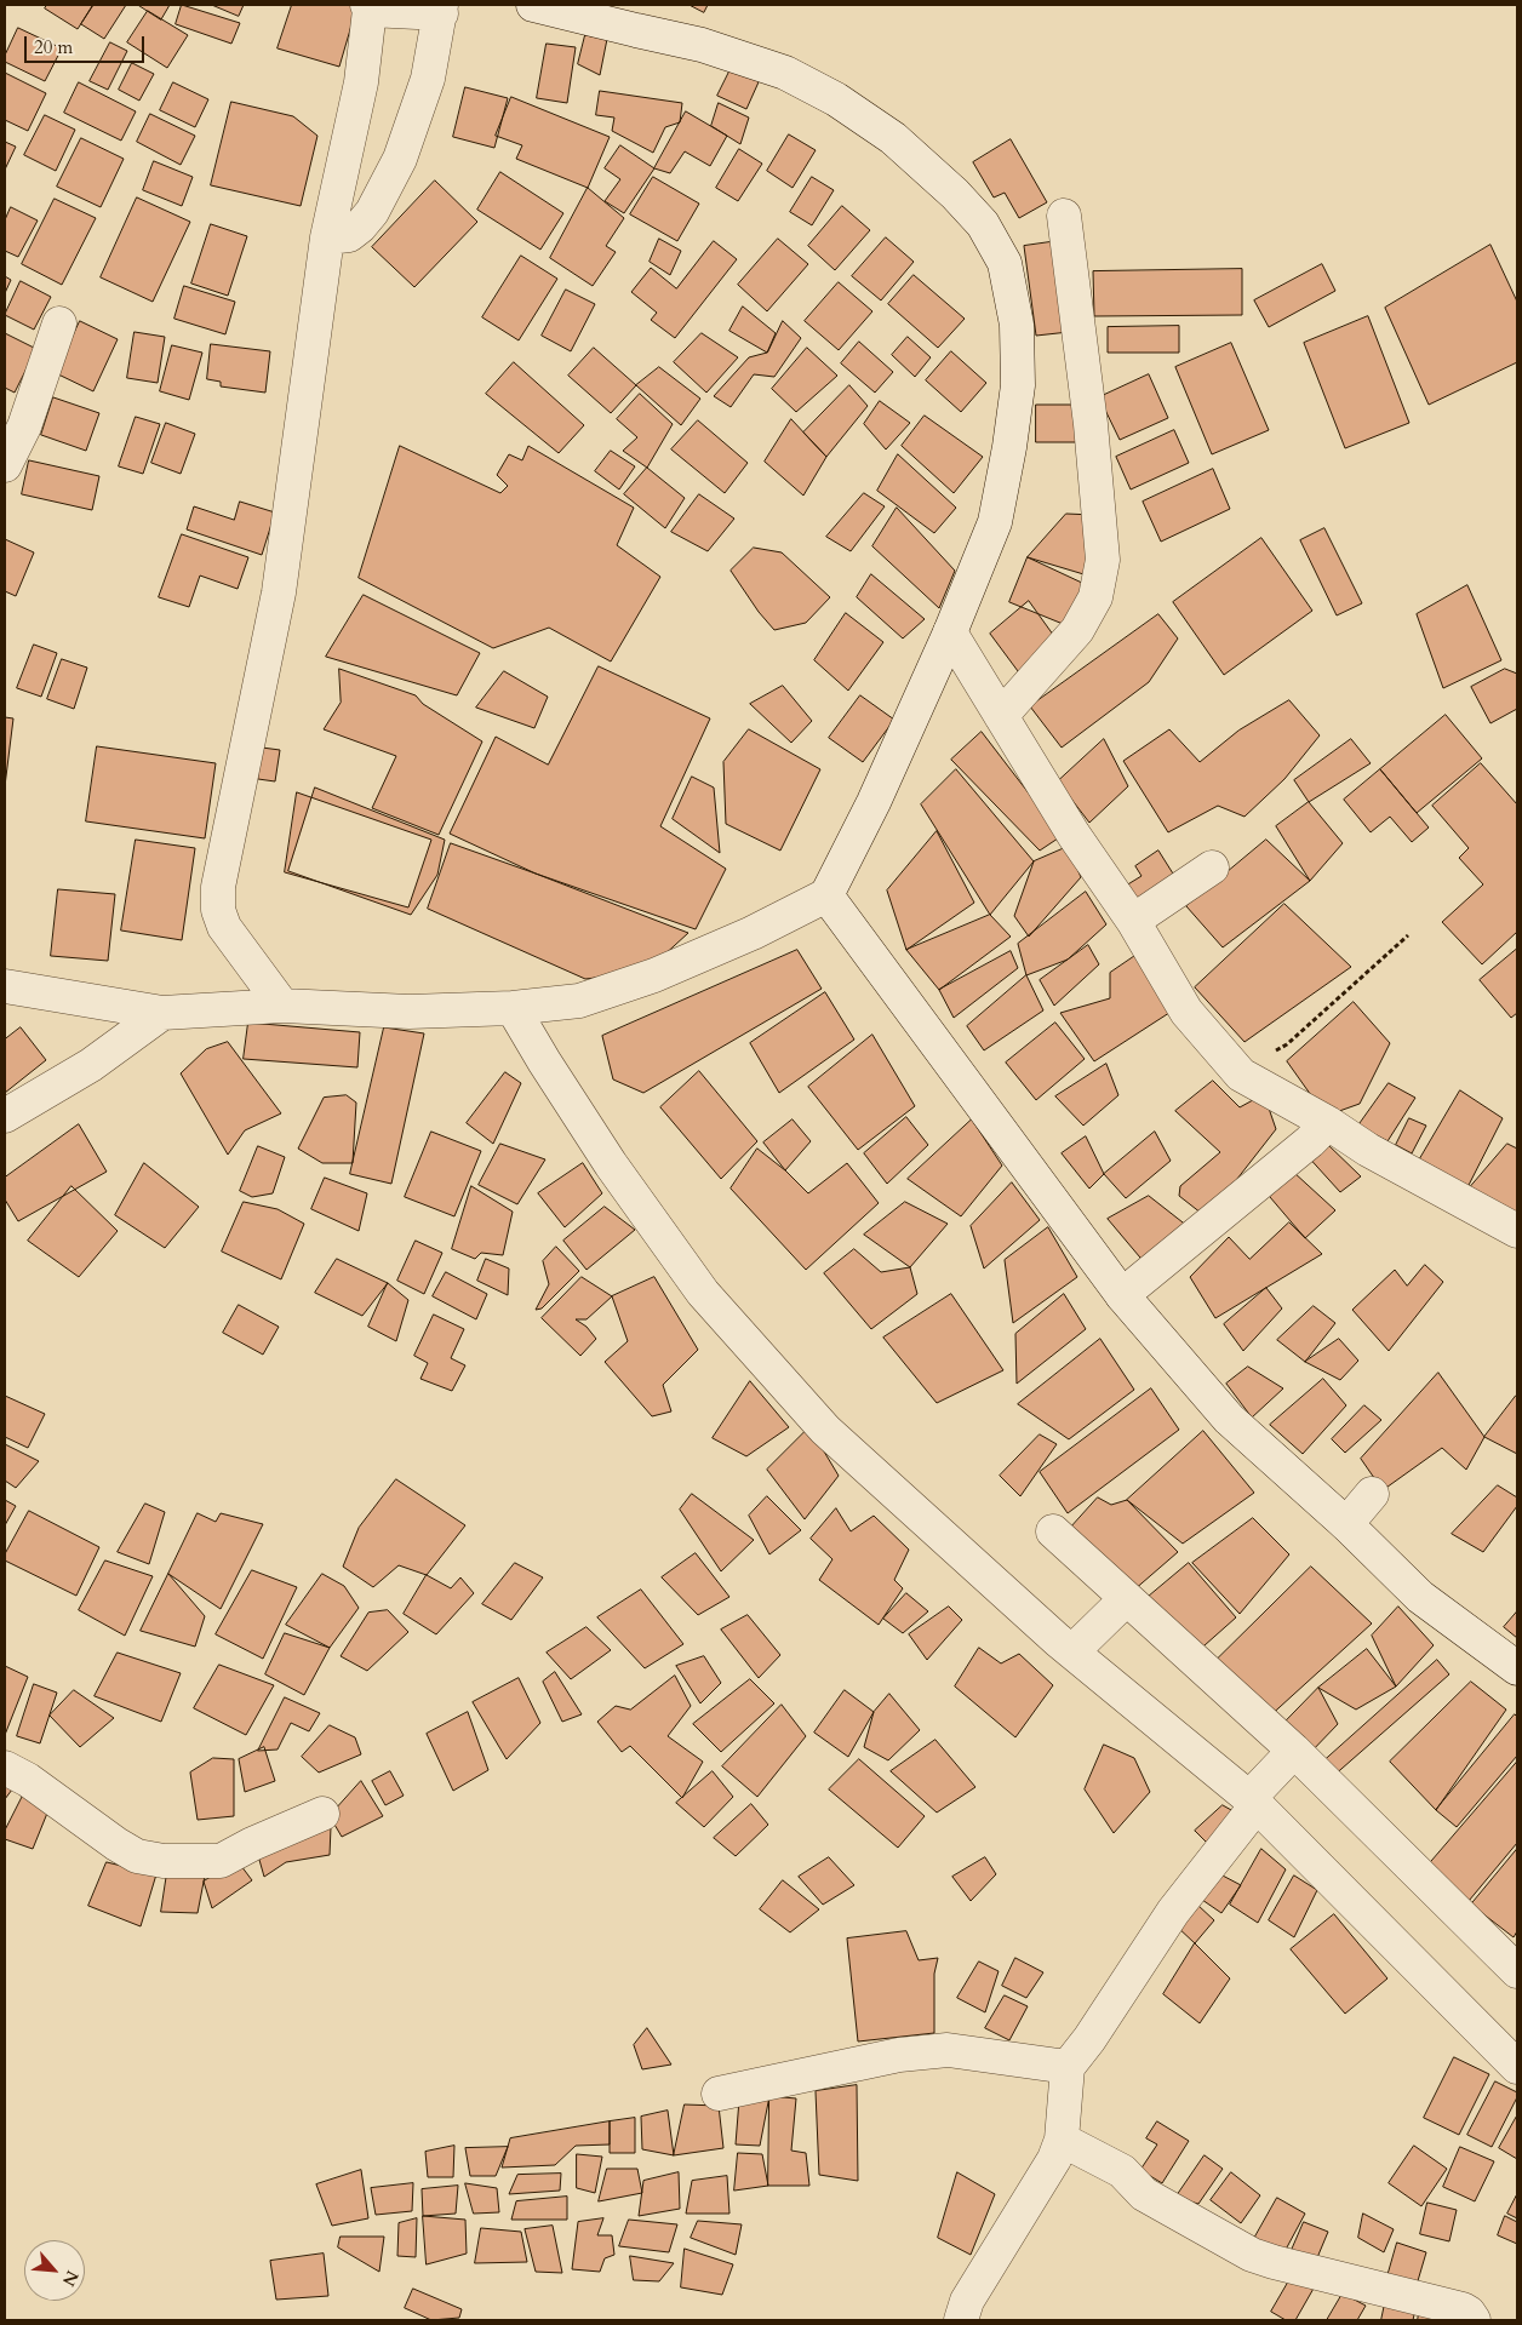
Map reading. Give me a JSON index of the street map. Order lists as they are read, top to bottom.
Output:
{
  "scale_bar": "20 m",
  "north": "bottom right"
}
